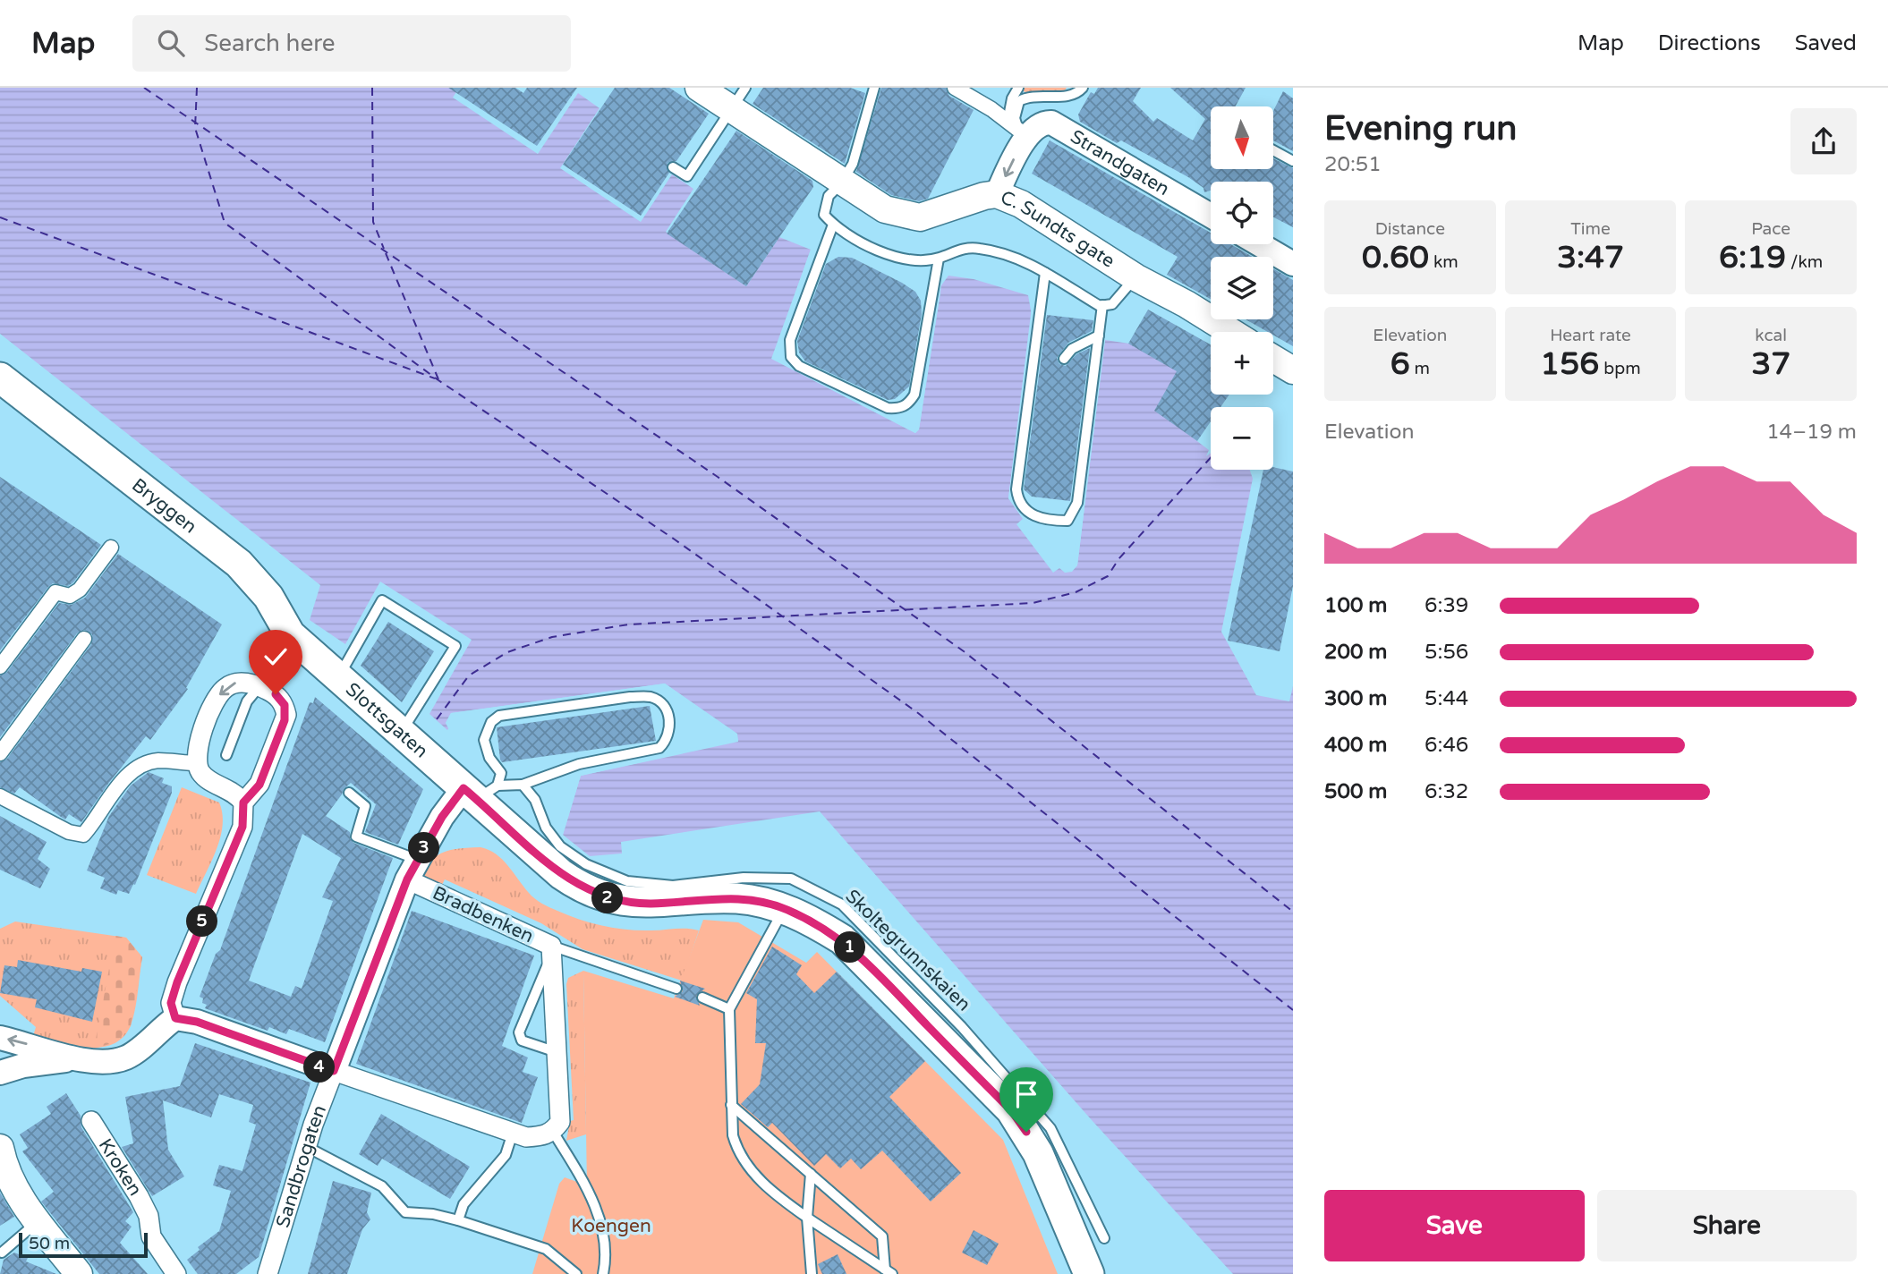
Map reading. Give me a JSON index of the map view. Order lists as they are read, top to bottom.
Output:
{
  "streets": {
    "main road": ["C. Sundts gate", "Bryggen", "Slottsgaten"],
    "street": [
      "Strandgaten",
      "Bradbenken",
      "Sandbrogaten",
      "Kroken"
    ],
    "lane": ["Skoltegrunnskaien"]
  },
  "crossings": [
    ["Bryggen", "Slottsgaten"],
    ["Slottsgaten", "Sandbrogaten"],
    ["Bradbenken", "Sandbrogaten"]
  ],
  "parks": ["Koengen"],
  "scale_bar": "50 m",
  "north": "bottom",
  "page": {
    "header": "Map",
    "search": "Search here",
    "nav": ["Map", "Directions", "Saved"],
    "heading": ["Evening run", "20:51"],
    "map_buttons": ["+", "−"],
    "stats": [
      ["Distance", "0.60 km"],
      ["Time", "3:47"],
      ["Pace", "6:19 /km"],
      ["Elevation", "6 m"],
      ["Heart rate", "156 bpm"],
      ["kcal", "37"]
    ],
    "chart": ["Elevation", "14–19 m"],
    "list": [
      {
        "name": "100 m",
        "note": "6:39"
      },
      {
        "name": "200 m",
        "note": "5:56"
      },
      {
        "name": "300 m",
        "note": "5:44"
      },
      {
        "name": "400 m",
        "note": "6:46"
      },
      {
        "name": "500 m",
        "note": "6:32"
      }
    ],
    "pins": [
      "3",
      "2",
      "5",
      "1",
      "4"
    ],
    "buttons": ["Save", "Share"],
    "scale": "50 m"
  }
}
